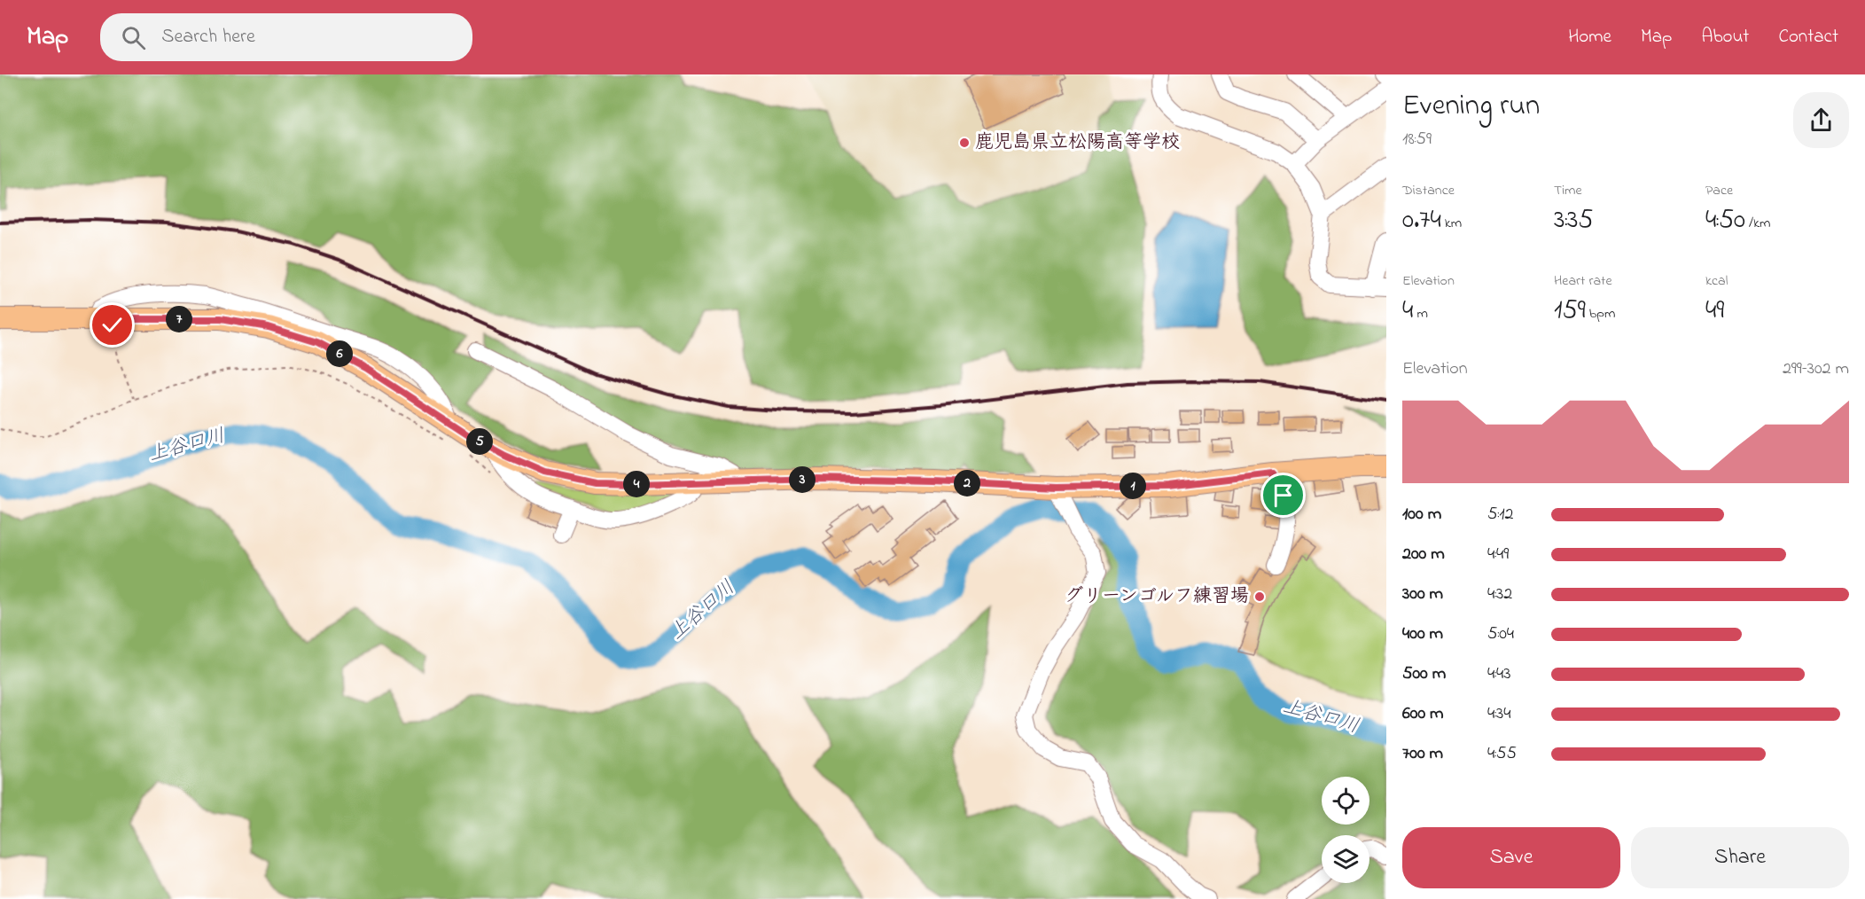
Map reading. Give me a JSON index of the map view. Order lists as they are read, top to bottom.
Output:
{
  "water": ["上谷口川"],
  "places": ["鹿児島県立松陽高等学校", "グリーンゴルフ練習場"],
  "page": {
    "header": "Map",
    "search": "Search here",
    "nav": [
      "Home",
      "Map",
      "About",
      "Contact"
    ],
    "heading": ["Evening run", "18:59"],
    "stats": [
      ["Distance", "0.74 km"],
      ["Time", "3:35"],
      ["Pace", "4:50 /km"],
      ["Elevation", "4 m"],
      ["Heart rate", "159 bpm"],
      ["kcal", "49"]
    ],
    "pins": [
      "7",
      "6",
      "5",
      "3",
      "2",
      "4",
      "1"
    ],
    "chart": ["Elevation", "299–302 m"],
    "list": [
      {
        "name": "100 m",
        "note": "5:12"
      },
      {
        "name": "200 m",
        "note": "4:49"
      },
      {
        "name": "300 m",
        "note": "4:32"
      },
      {
        "name": "400 m",
        "note": "5:04"
      },
      {
        "name": "500 m",
        "note": "4:43"
      },
      {
        "name": "600 m",
        "note": "4:34"
      },
      {
        "name": "700 m",
        "note": "4:55"
      }
    ],
    "buttons": ["Save", "Share"]
  }
}
